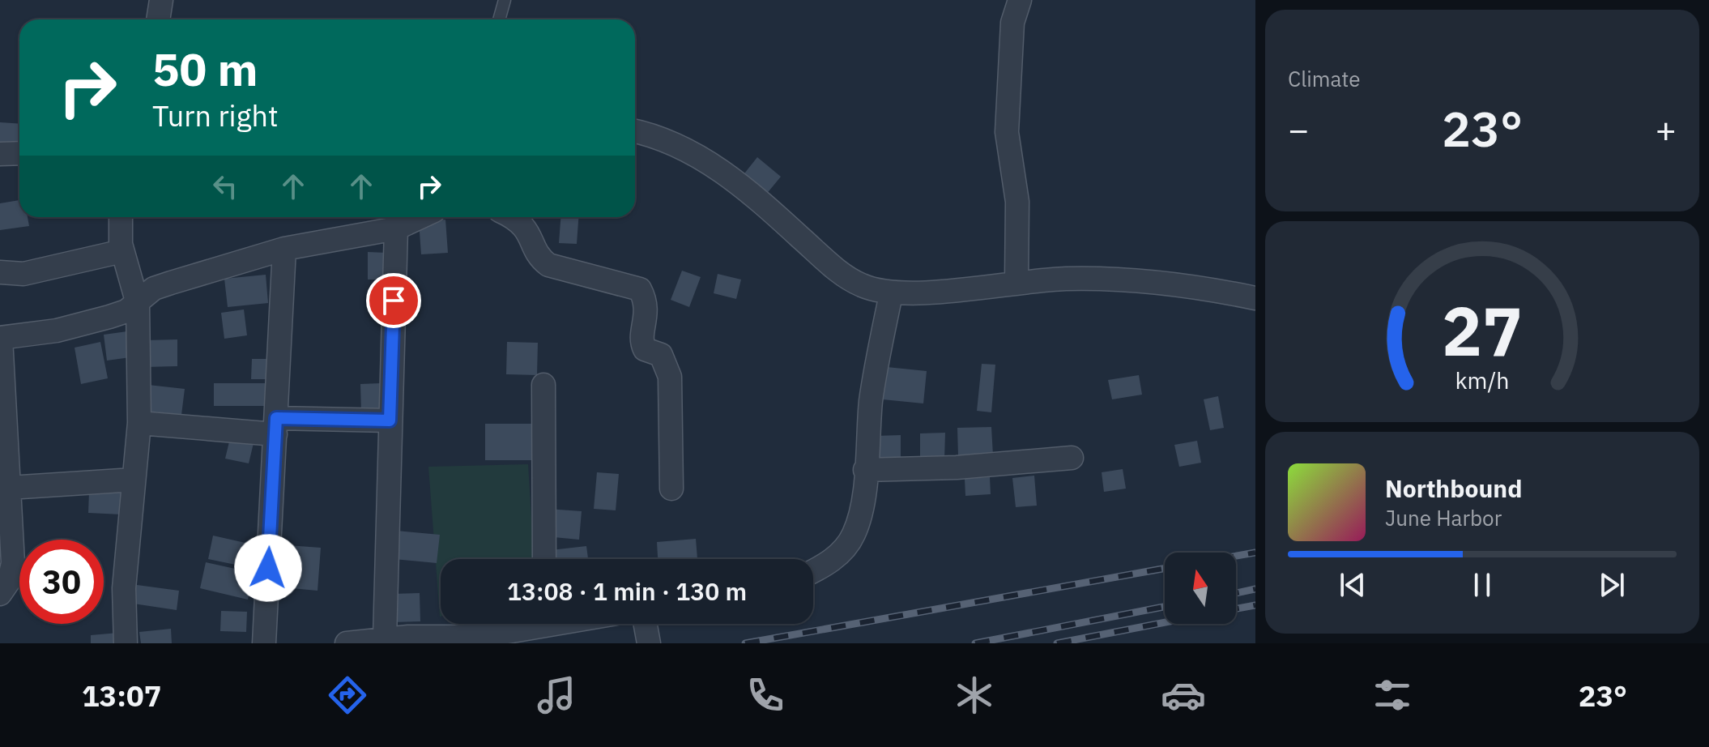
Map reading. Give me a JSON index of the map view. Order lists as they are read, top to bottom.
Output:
{
  "north": "top",
  "page": {
    "tile": "Climate",
    "turn": ["50 m", "Turn right"],
    "heat": ["−", "23°", "+"],
    "song": ["Northbound", "June Harbor"],
    "limit": "30",
    "trip": "13:08 · 1 min · 130 m",
    "tabs": ["13:07", "23°"],
    "gauge": ["27", "km/h"]
  }
}
